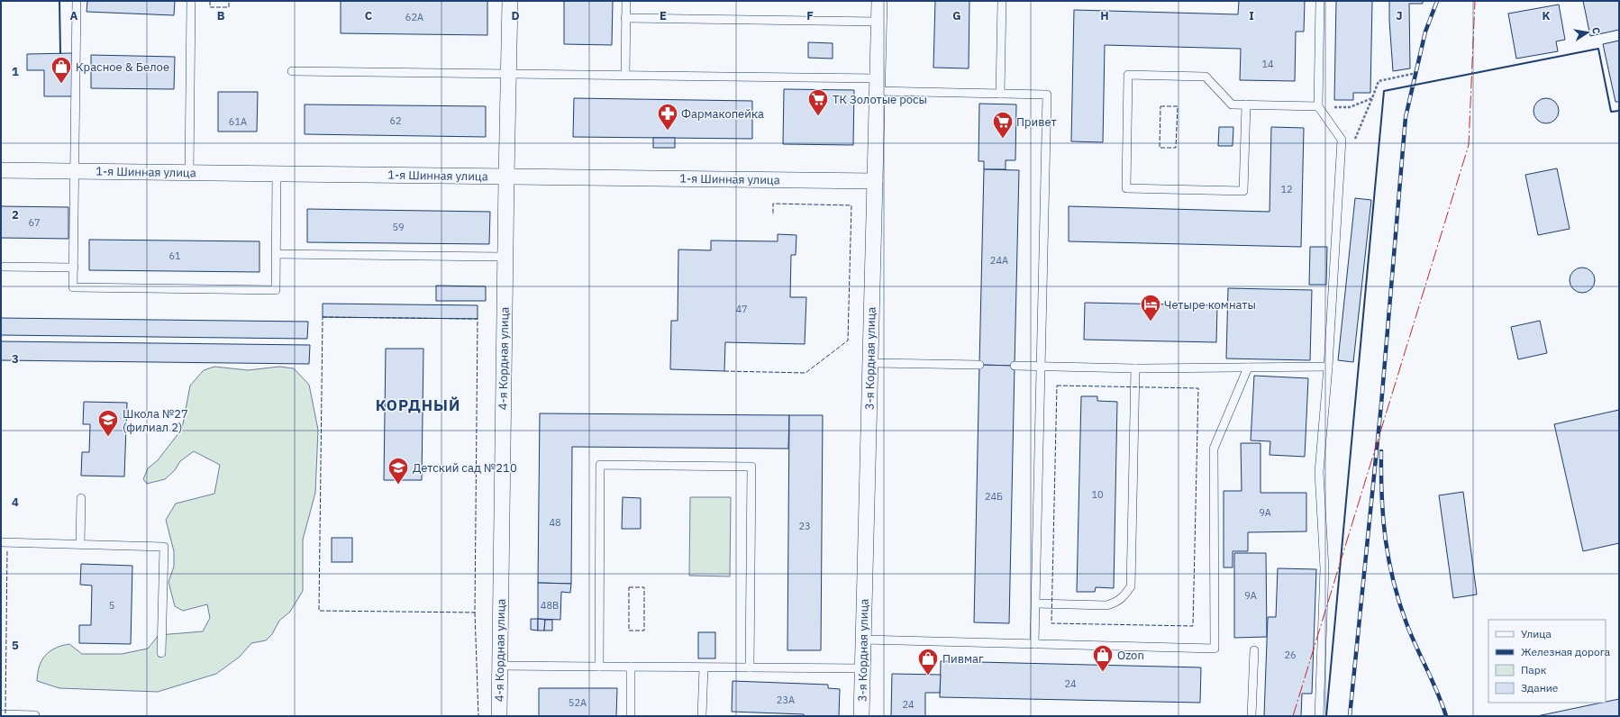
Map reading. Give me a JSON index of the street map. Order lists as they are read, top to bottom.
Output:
{
  "streets": {
    "street": ["1-я Шинная улица", "4-я Кордная улица", "3-я Кордная улица"]
  },
  "crossings": [
    ["1-я Шинная улица", "4-я Кордная улица"],
    ["1-я Шинная улица", "3-я Кордная улица"]
  ],
  "districts": ["КОРДНЫЙ"],
  "places": {
    "shop": ["Красное & Белое", "Ozon", "Пивмаг"],
    "supermarket": ["ТК Золотые росы", "Привет"],
    "pharmacy": ["Фармакопейка"],
    "hotel": ["Четыре комнаты"],
    "school or university": ["Школа №27 (филиал 2)", "Детский сад №210"]
  },
  "house_numbers": [
    "62А",
    "14",
    "62",
    "61А",
    "12",
    "67",
    "59",
    "61",
    "24А",
    "47",
    "10",
    "24Б",
    "9А",
    "48",
    "23",
    "9А",
    "5",
    "48В",
    "26",
    "24",
    "23А",
    "52А",
    "24"
  ],
  "legend": [
    "Улица",
    "Железная дорога",
    "Парк",
    "Здание"
  ],
  "north": "right",
  "grid": {
    "columns": [
      "A",
      "B",
      "C",
      "D",
      "E",
      "F",
      "G",
      "H",
      "I",
      "J",
      "K"
    ],
    "rows": [
      "1",
      "2",
      "3",
      "4",
      "5"
    ]
  }
}
